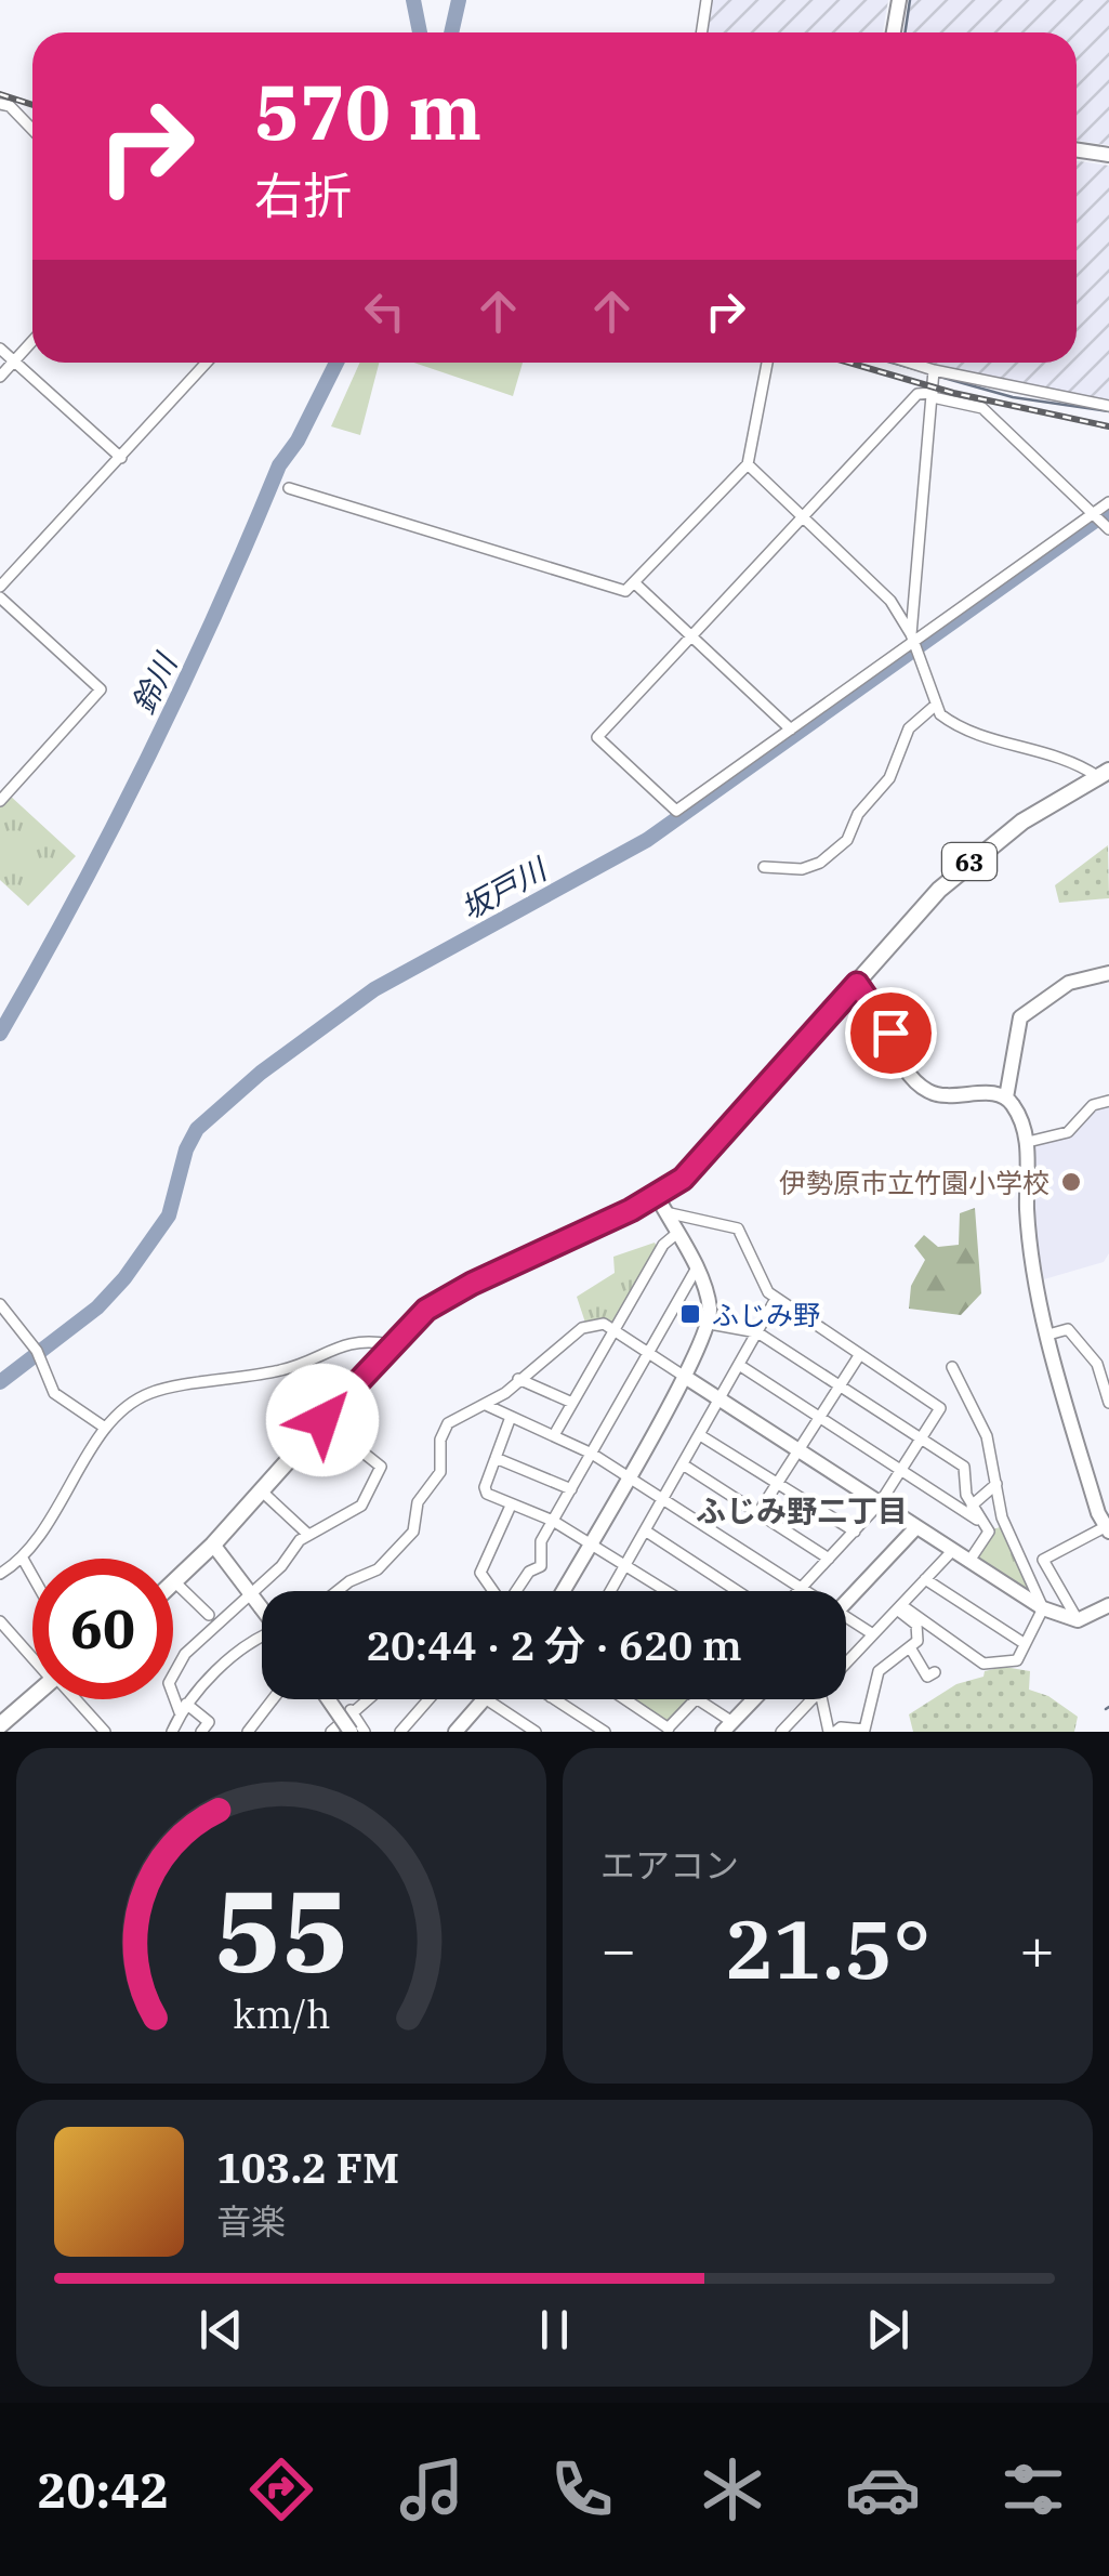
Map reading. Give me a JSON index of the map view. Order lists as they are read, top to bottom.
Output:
{
  "streets": {
    "main road": ["63"]
  },
  "districts": ["ふじみ野二丁目"],
  "water": ["鈴川", "坂戸川"],
  "places": {
    "other": ["伊勢原市立竹園小学校"],
    "transit": ["ふじみ野"]
  },
  "page": {
    "turn": ["570 m", "右折"],
    "limit": "60",
    "trip": "20:44 · 2 分 · 620 m",
    "tile": "エアコン",
    "heat": ["−", "21.5°", "+"],
    "song": ["103.2 FM", "音楽"],
    "tabs": "20:42",
    "gauge": ["55", "km/h"]
  }
}
